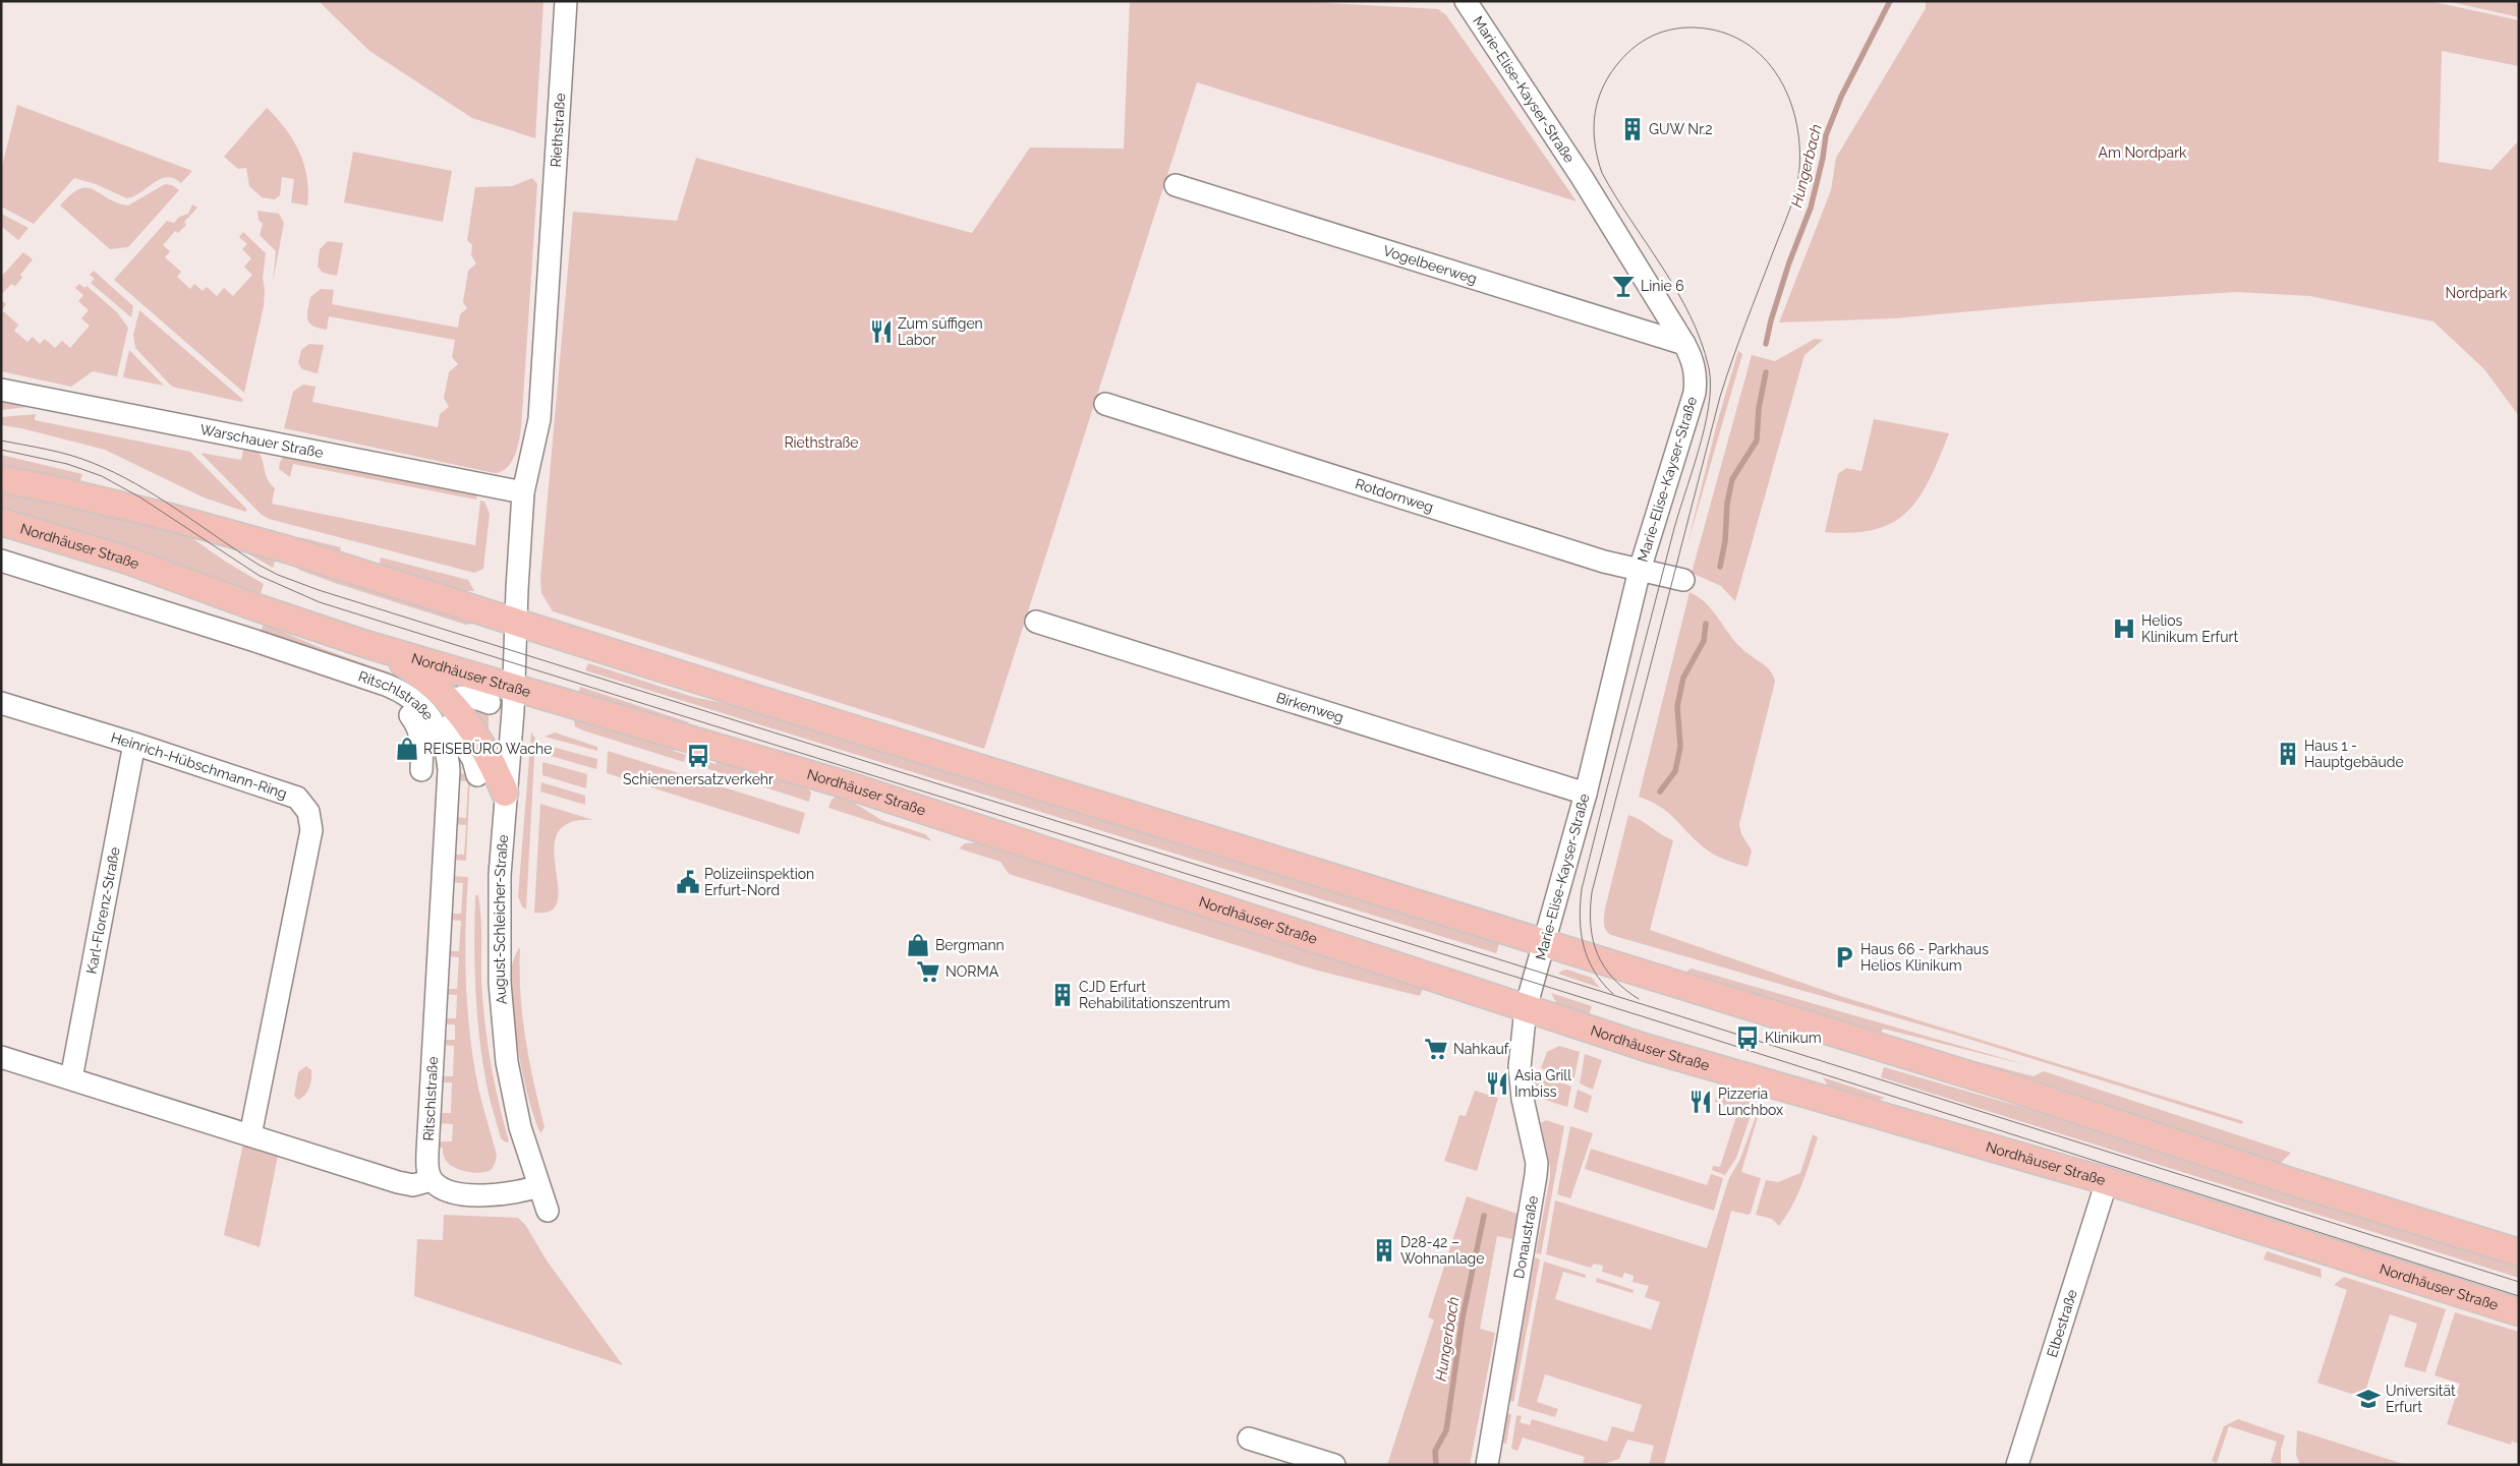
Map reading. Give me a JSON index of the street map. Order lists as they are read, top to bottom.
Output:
{
  "streets": {
    "main road": ["Nordhäuser Straße"],
    "street": [
      "Marie-Elise-Kayser-Straße",
      "Riethstraße",
      "Vogelbeerweg",
      "Warschauer Straße",
      "Rotdornweg",
      "Ritschlstraße",
      "Birkenweg",
      "Heinrich-Hübschmann-Ring",
      "Karl-Florenz-Straße",
      "August-Schleicher-Straße",
      "Donaustraße",
      "Elbestraße"
    ]
  },
  "crossings": [
    ["Marie-Elise-Kayser-Straße", "Vogelbeerweg"],
    ["Marie-Elise-Kayser-Straße", "Rotdornweg"],
    ["Marie-Elise-Kayser-Straße", "Nordhäuser Straße"],
    ["Marie-Elise-Kayser-Straße", "Birkenweg"],
    ["Marie-Elise-Kayser-Straße", "Donaustraße"],
    ["Riethstraße", "Warschauer Straße"],
    ["Riethstraße", "August-Schleicher-Straße"],
    ["Nordhäuser Straße", "Ritschlstraße"],
    ["Nordhäuser Straße", "August-Schleicher-Straße"],
    ["Nordhäuser Straße", "Donaustraße"],
    ["Nordhäuser Straße", "Elbestraße"],
    ["Heinrich-Hübschmann-Ring", "Karl-Florenz-Straße"]
  ],
  "water": ["Hungerbach"],
  "parks": ["Am Nordpark", "Nordpark", "Riethstraße"],
  "places": {
    "building": [
      "GUW Nr.2",
      "Haus 1 - Hauptgebäude",
      "CJD Erfurt Rehabilitationszentrum",
      "D28-42 – Wohnanlage"
    ],
    "bar": ["Linie 6"],
    "restaurant": ["Zum süffigen Labor", "Asia Grill Imbiss", "Pizzeria Lunchbox"],
    "hospital": ["Helios Klinikum Erfurt"],
    "shop": ["REISEBÜRO Wache", "Bergmann"],
    "bus stop": ["Schienenersatzverkehr", "Klinikum"],
    "public building": ["Polizeiinspektion Erfurt-Nord"],
    "parking": ["Haus 66 - Parkhaus Helios Klinikum"],
    "supermarket": ["NORMA", "Nahkauf"],
    "school or university": ["Universität Erfurt"]
  }
}
